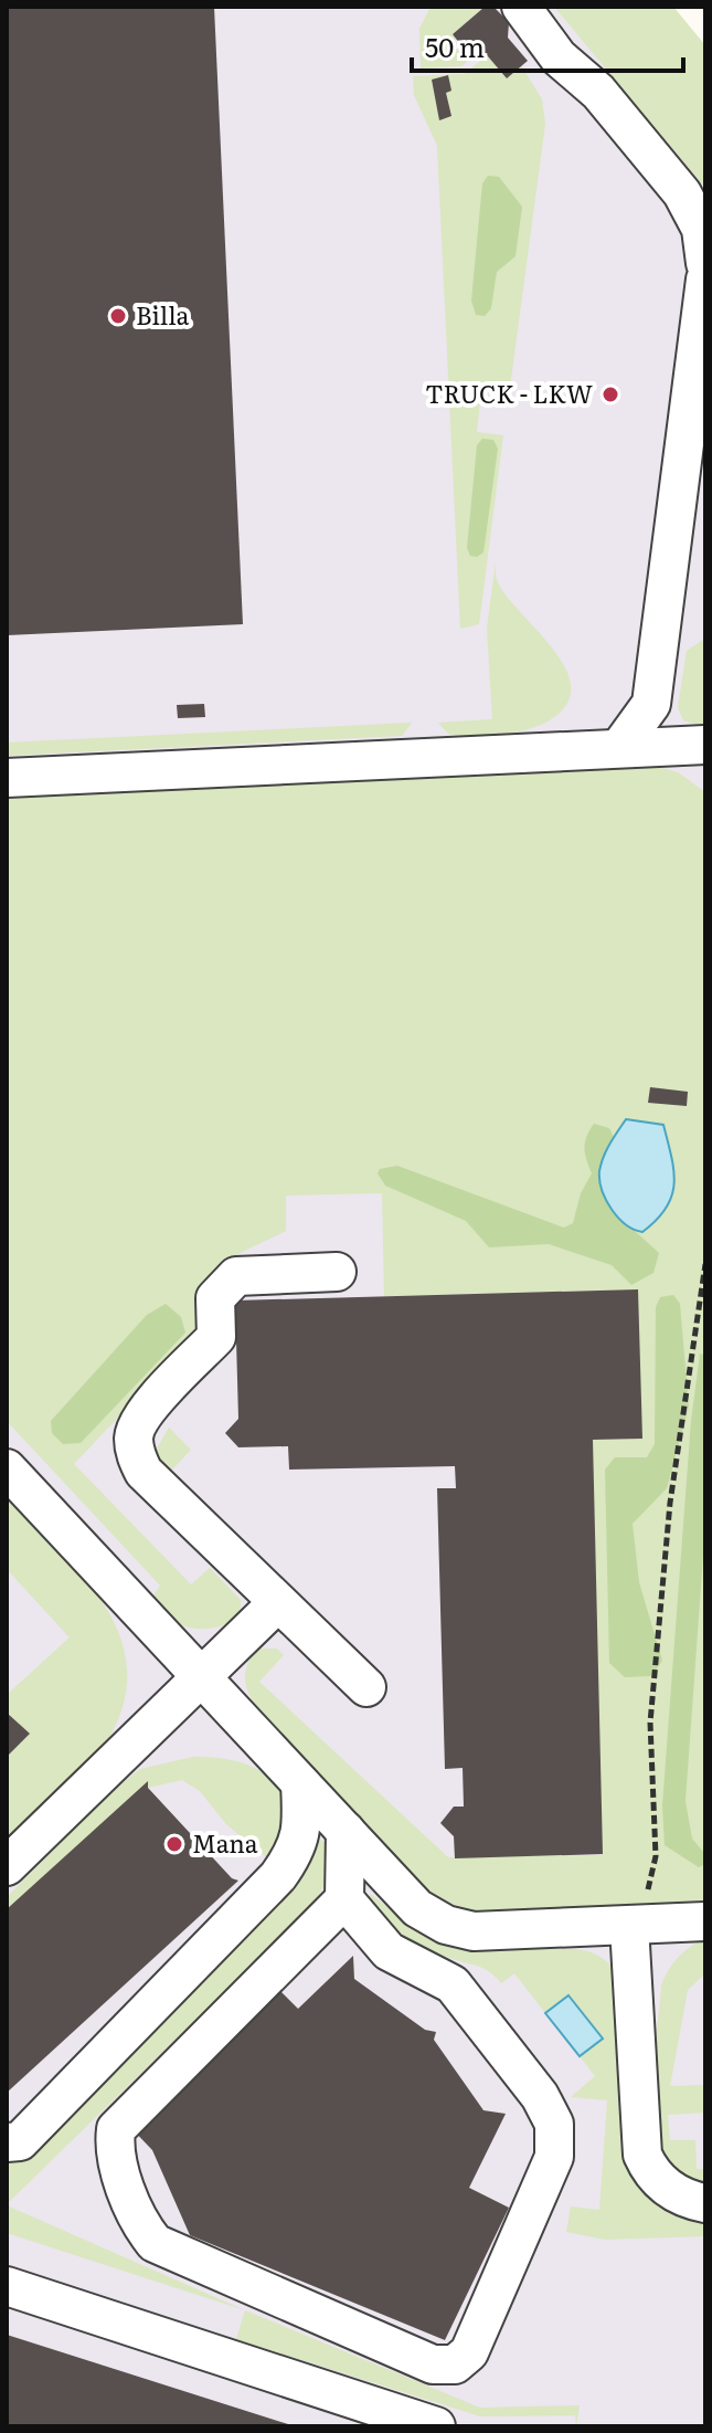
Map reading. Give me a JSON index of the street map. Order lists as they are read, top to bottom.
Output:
{
  "places": ["Billa", "TRUCK - LKW", "Mana"],
  "scale_bar": "50 m"
}
